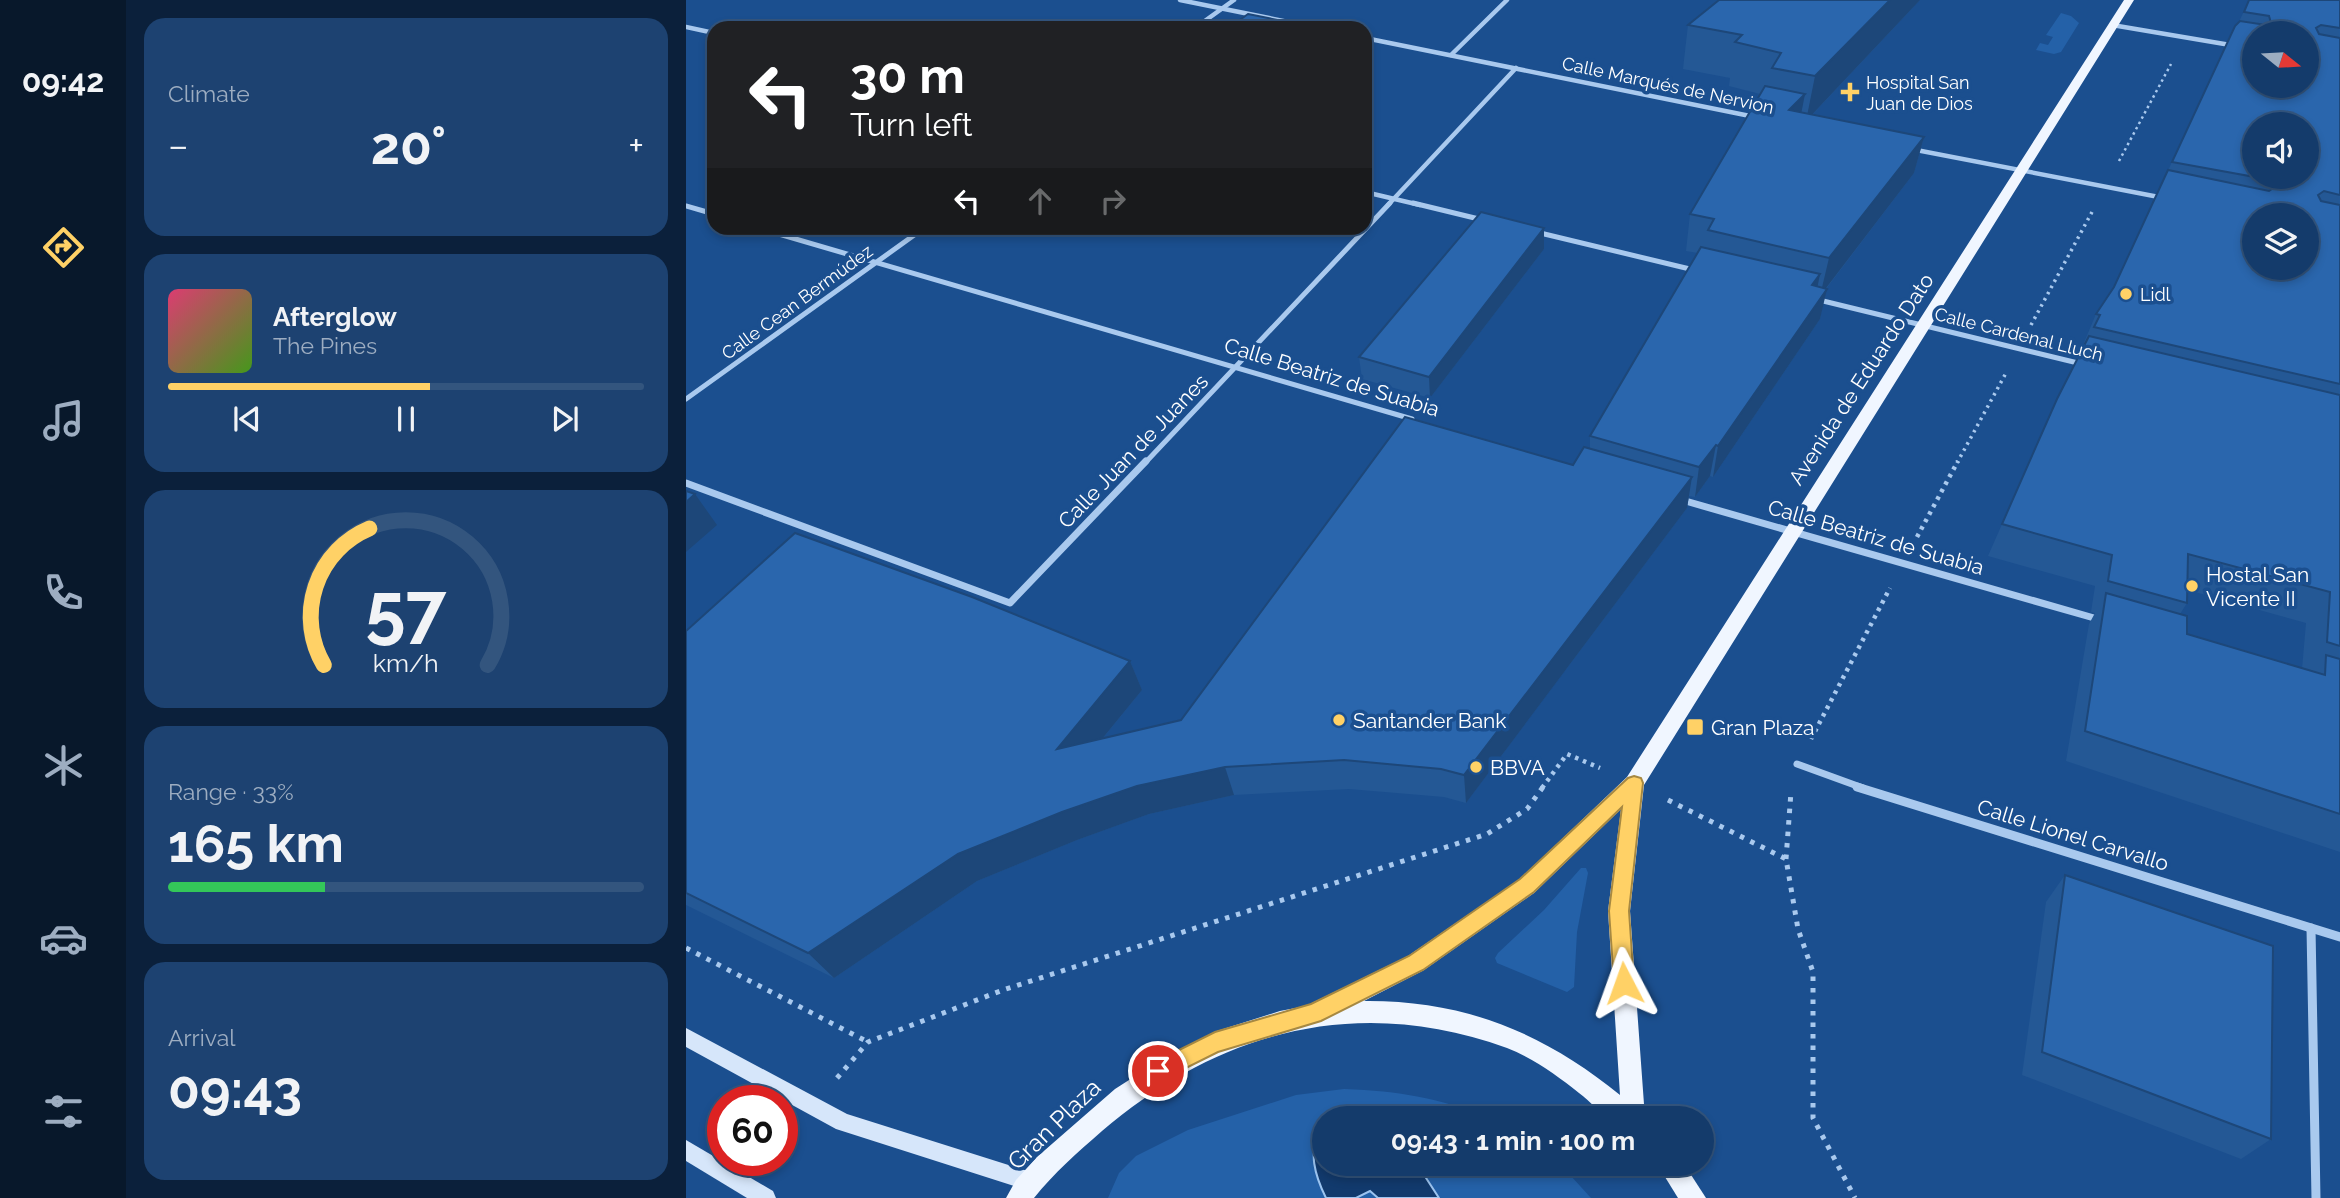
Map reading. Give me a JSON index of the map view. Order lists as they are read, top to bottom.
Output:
{
  "streets": {
    "main road": ["Avenida de Eduardo Dato", "Gran Plaza"],
    "street": [
      "Calle Marqués de Nervion",
      "Calle Cean Bermúdez",
      "Calle Cardenal Lluch",
      "Calle Beatriz de Suabia",
      "Calle Juan de Juanes",
      "Calle Lionel Carvallo"
    ]
  },
  "crossings": [
    ["Calle Marqués de Nervion", "Calle Juan de Juanes"],
    ["Calle Cean Bermúdez", "Calle Beatriz de Suabia"],
    ["Calle Cardenal Lluch", "Avenida de Eduardo Dato"],
    ["Calle Beatriz de Suabia", "Avenida de Eduardo Dato"],
    ["Calle Beatriz de Suabia", "Calle Juan de Juanes"]
  ],
  "places": {
    "health": ["Hospital San Juan de Dios"],
    "other": [
      "Lidl",
      "Hostal San Vicente II",
      "Santander Bank",
      "BBVA"
    ],
    "transit": ["Gran Plaza"]
  },
  "north": "right",
  "page": {
    "tabs": "09:42",
    "tile": [
      "Climate",
      ["Range · 33%", "165 km"],
      ["Arrival", "09:43"]
    ],
    "turn": ["30 m", "Turn left"],
    "heat": ["−", "20°", "+"],
    "song": ["Afterglow", "The Pines"],
    "limit": "60",
    "trip": "09:43 · 1 min · 100 m",
    "gauge": ["57", "km/h"]
  }
}
